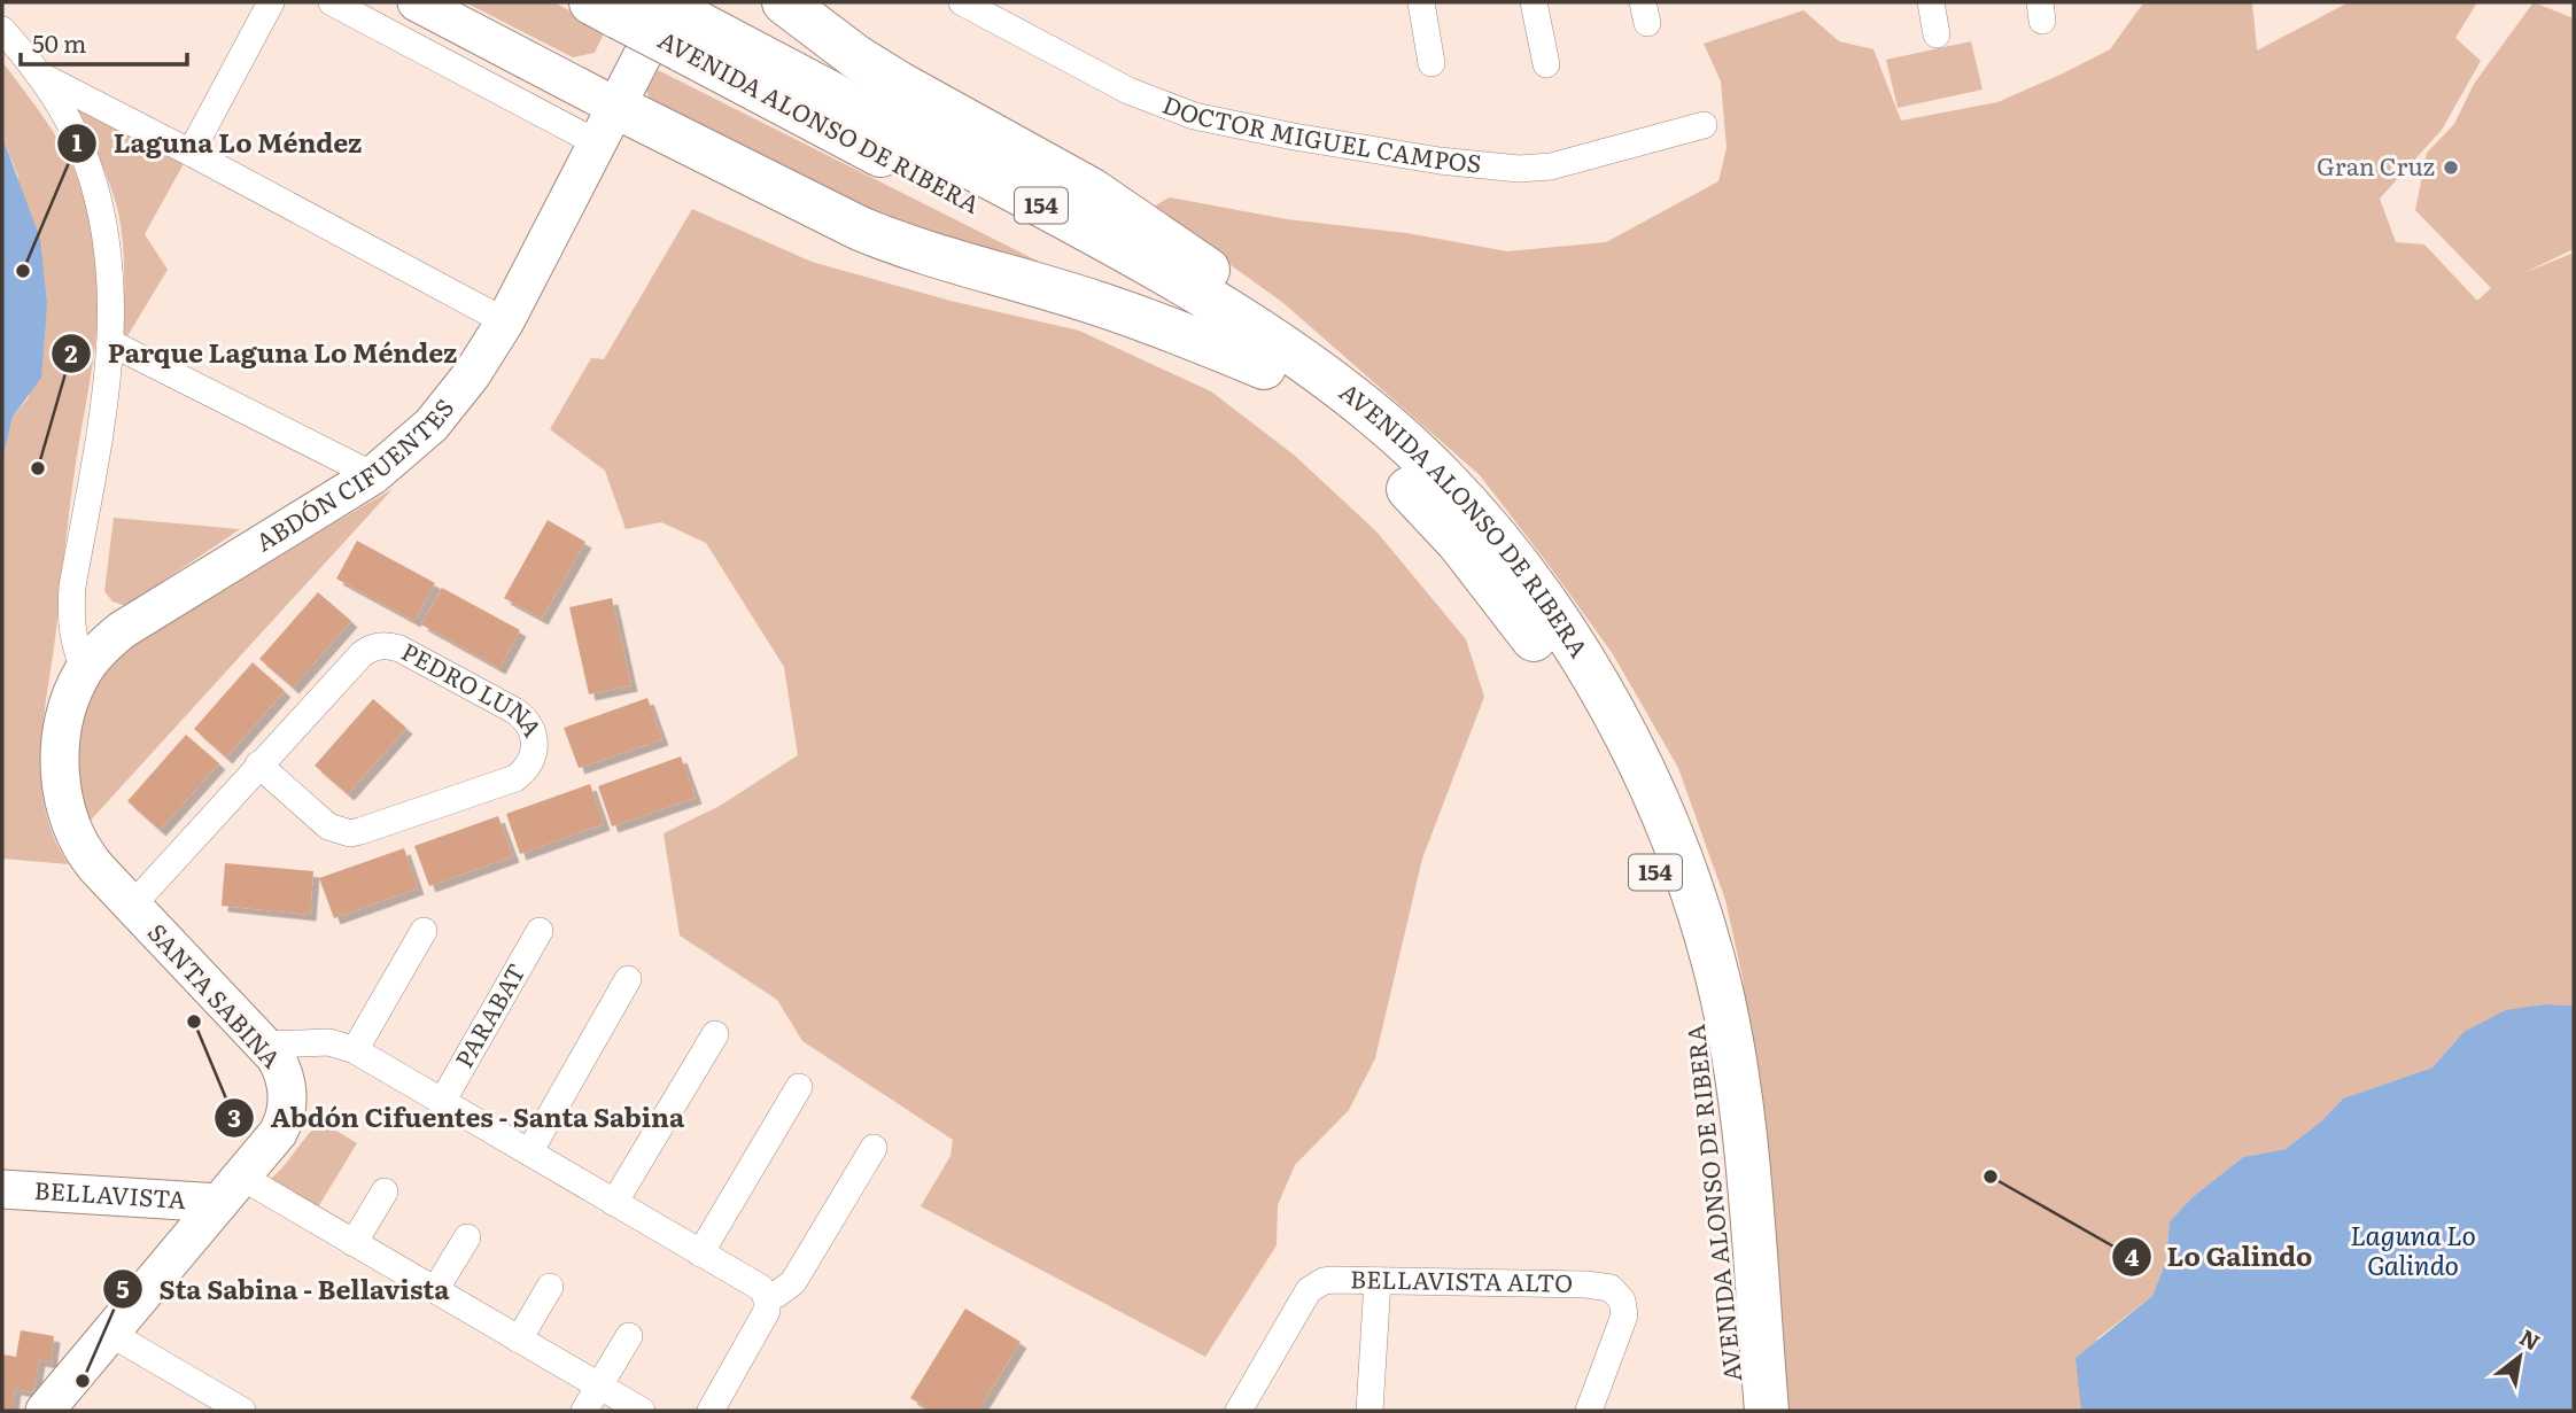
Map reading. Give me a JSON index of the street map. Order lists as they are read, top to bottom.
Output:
{
  "streets": {
    "highway": ["AVENIDA ALONSO DE RIBERA", "154"],
    "street": [
      "DOCTOR MIGUEL CAMPOS",
      "ABDÓN CIFUENTES",
      "PEDRO LUNA",
      "SANTA SABINA",
      "PARABAT",
      "BELLAVISTA",
      "BELLAVISTA ALTO"
    ]
  },
  "crossings": [
    ["AVENIDA ALONSO DE RIBERA", "ABDÓN CIFUENTES"],
    ["ABDÓN CIFUENTES", "SANTA SABINA"],
    ["PEDRO LUNA", "SANTA SABINA"],
    ["SANTA SABINA", "BELLAVISTA"]
  ],
  "water": ["Laguna Lo Galindo"],
  "places": [
    "Gran Cruz",
    "Laguna Lo Méndez",
    "Parque Laguna Lo Méndez",
    "Abdón Cifuentes - Santa Sabina",
    "Lo Galindo",
    "Sta Sabina - Bellavista"
  ],
  "scale_bar": "50 m",
  "north": "top right"
}
